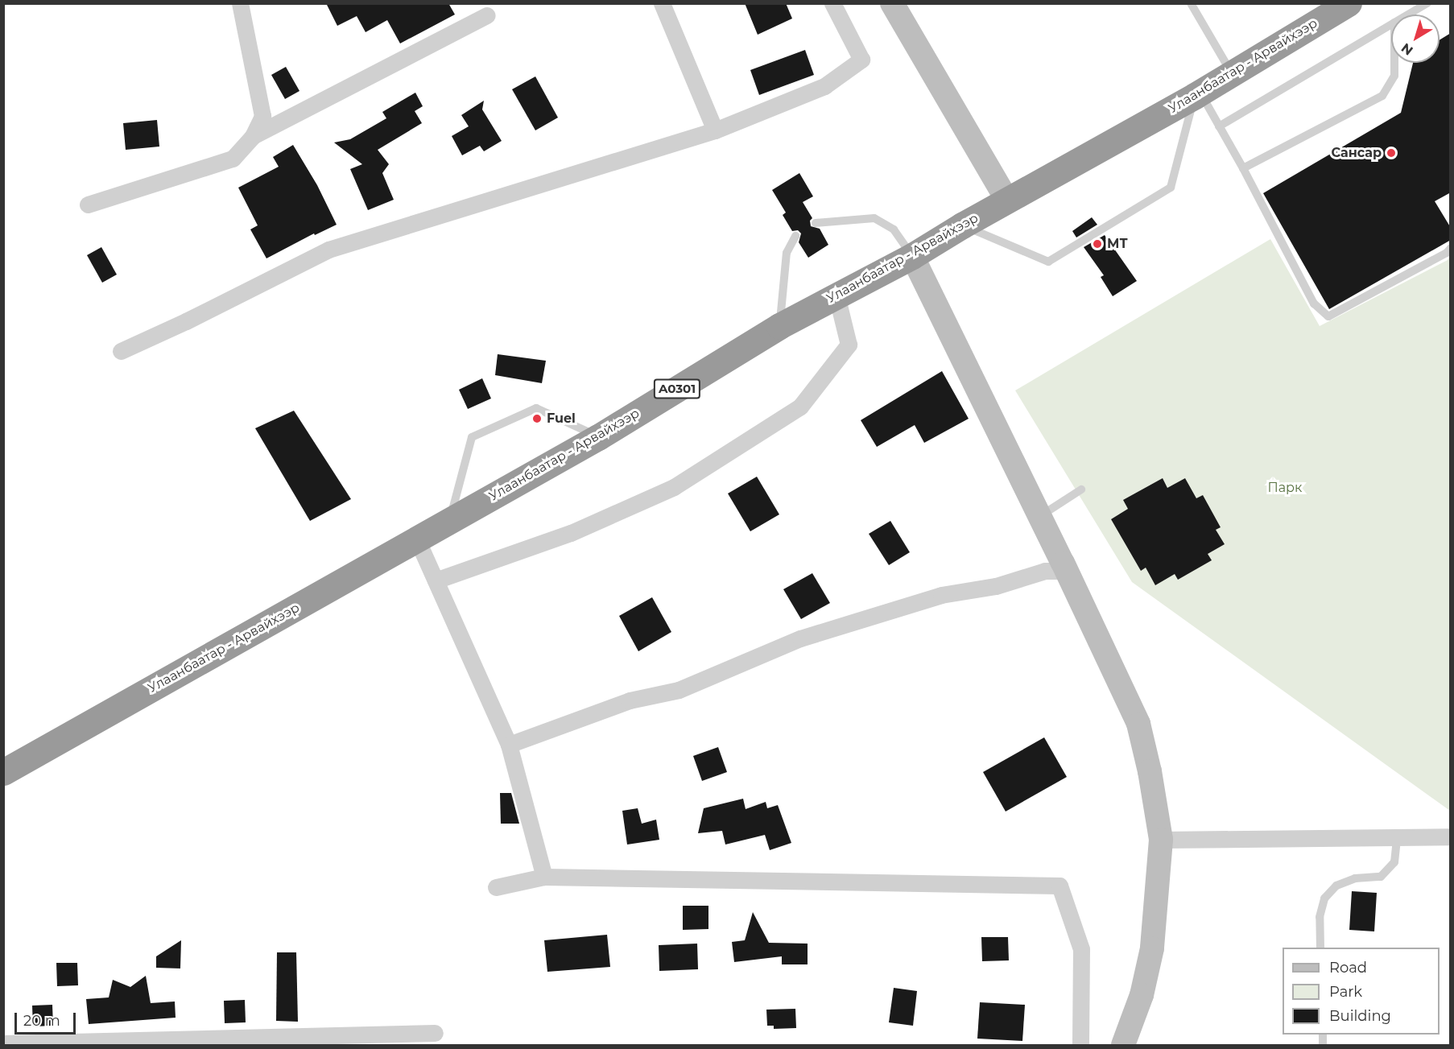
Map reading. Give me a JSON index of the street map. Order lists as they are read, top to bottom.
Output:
{
  "streets": {
    "highway": ["Улаанбаатар - Арвайхээр", "A0301"]
  },
  "parks": ["Парк"],
  "places": ["Сансар", "МТ", "Fuel"],
  "legend": ["Road", "Park", "Building"],
  "scale_bar": "20 m",
  "north": "bottom left"
}
